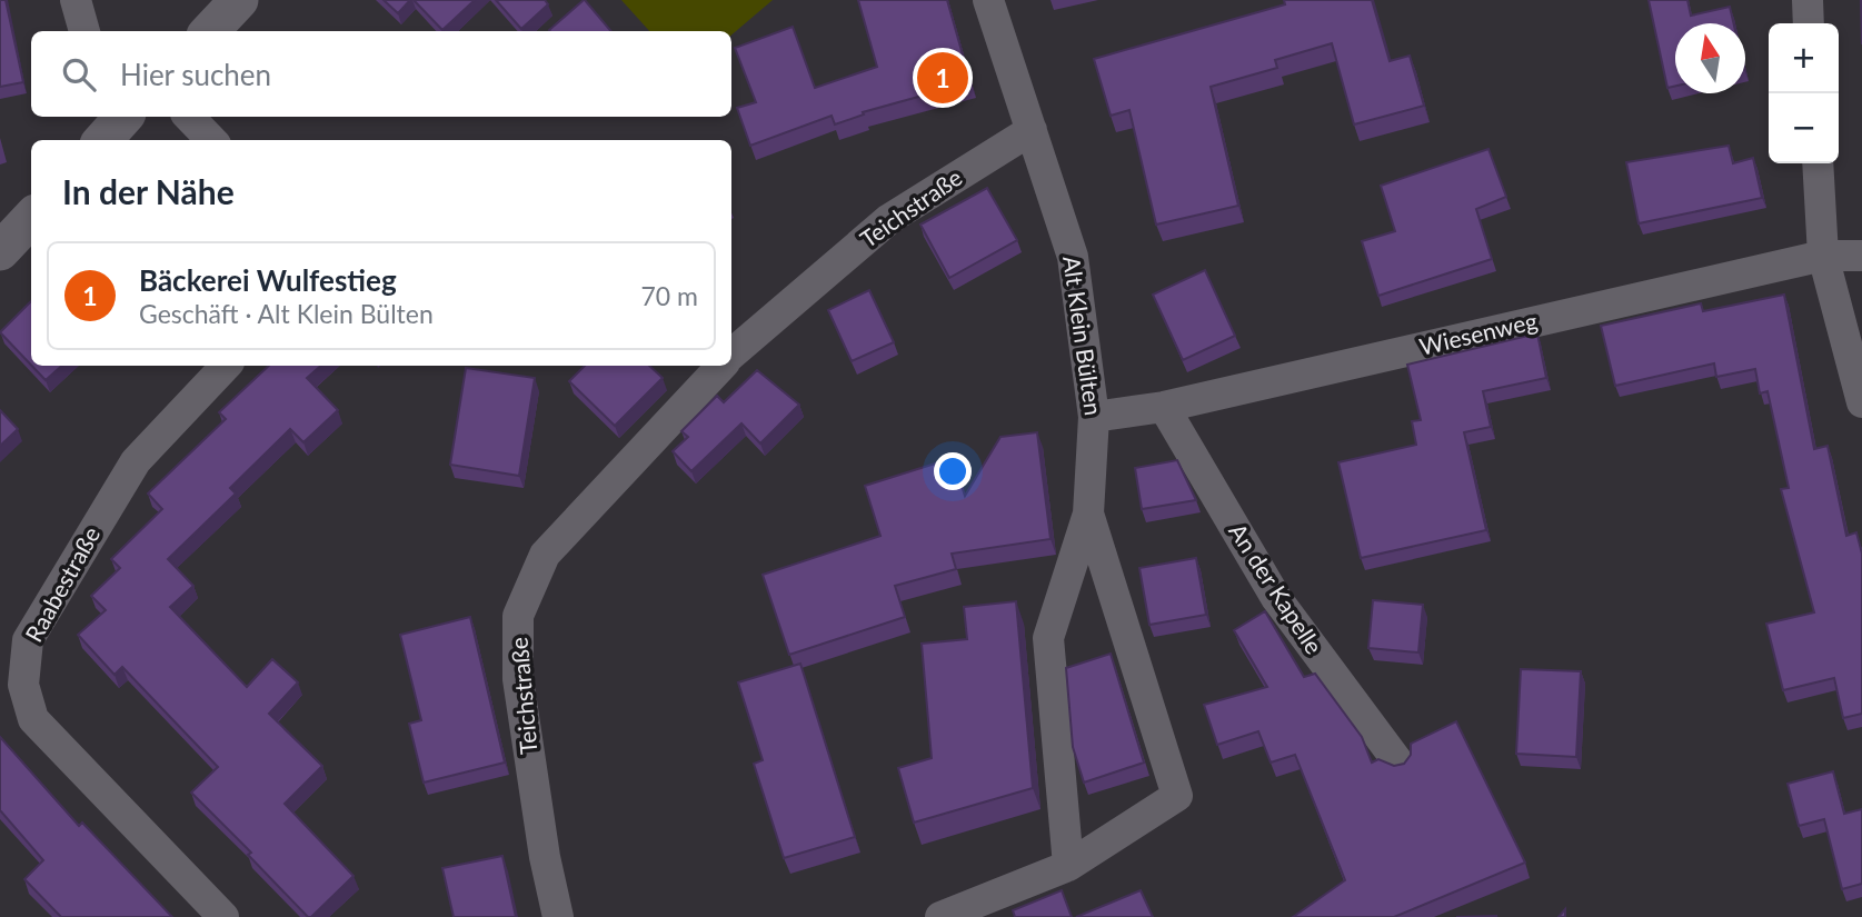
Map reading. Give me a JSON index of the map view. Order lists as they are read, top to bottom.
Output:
{
  "streets": {
    "street": [
      "Teichstraße",
      "Wiesenweg",
      "Alt Klein Bülten",
      "Raabestraße",
      "An der Kapelle"
    ]
  },
  "crossings": [
    ["Teichstraße", "Alt Klein Bülten"],
    ["Wiesenweg", "Alt Klein Bülten"],
    ["Wiesenweg", "An der Kapelle"]
  ],
  "north": "top",
  "page": {
    "map_buttons": ["+", "−"],
    "search": "Hier suchen",
    "pins": "1",
    "heading": "In der Nähe",
    "list": [
      {
        "mark": "1",
        "name": "Bäckerei Wulfestieg",
        "note": "Geschäft · Alt Klein Bülten",
        "value": "70 m"
      }
    ]
  }
}
